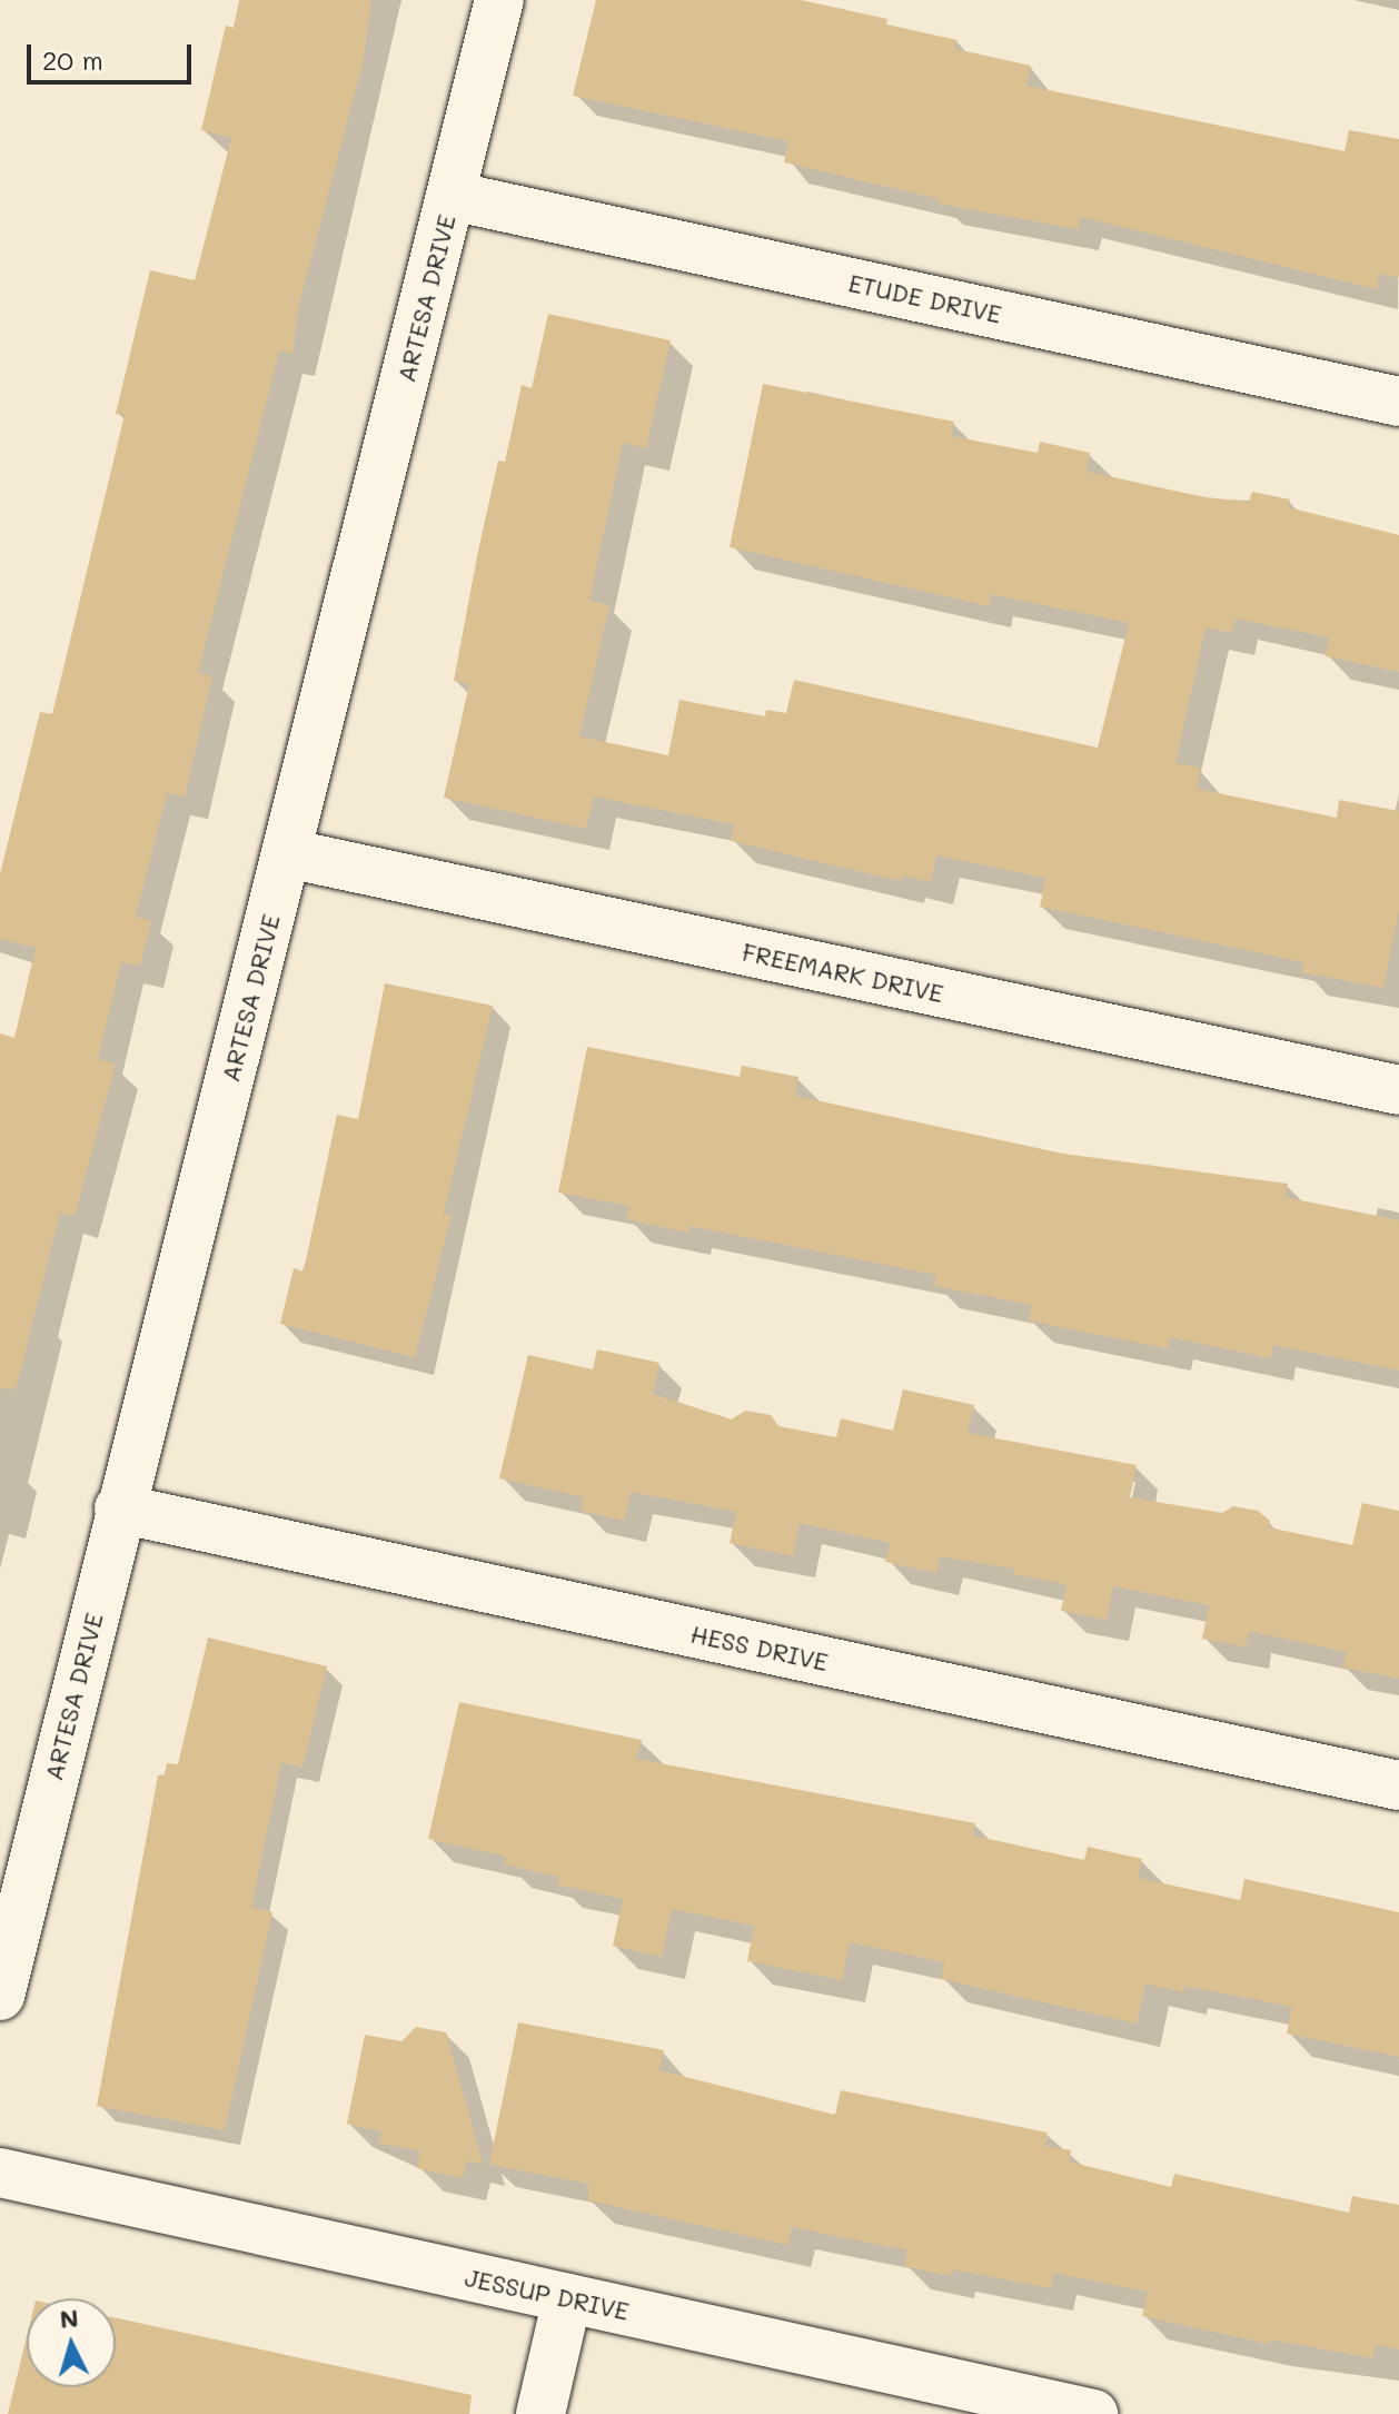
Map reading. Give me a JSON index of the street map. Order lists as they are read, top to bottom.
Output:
{
  "streets": {
    "street": [
      "ARTESA DRIVE",
      "ETUDE DRIVE",
      "FREEMARK DRIVE",
      "HESS DRIVE",
      "JESSUP DRIVE"
    ]
  },
  "crossings": [
    ["ARTESA DRIVE", "ETUDE DRIVE"],
    ["ARTESA DRIVE", "FREEMARK DRIVE"],
    ["ARTESA DRIVE", "HESS DRIVE"]
  ],
  "scale_bar": "20 m",
  "north": "top"
}
